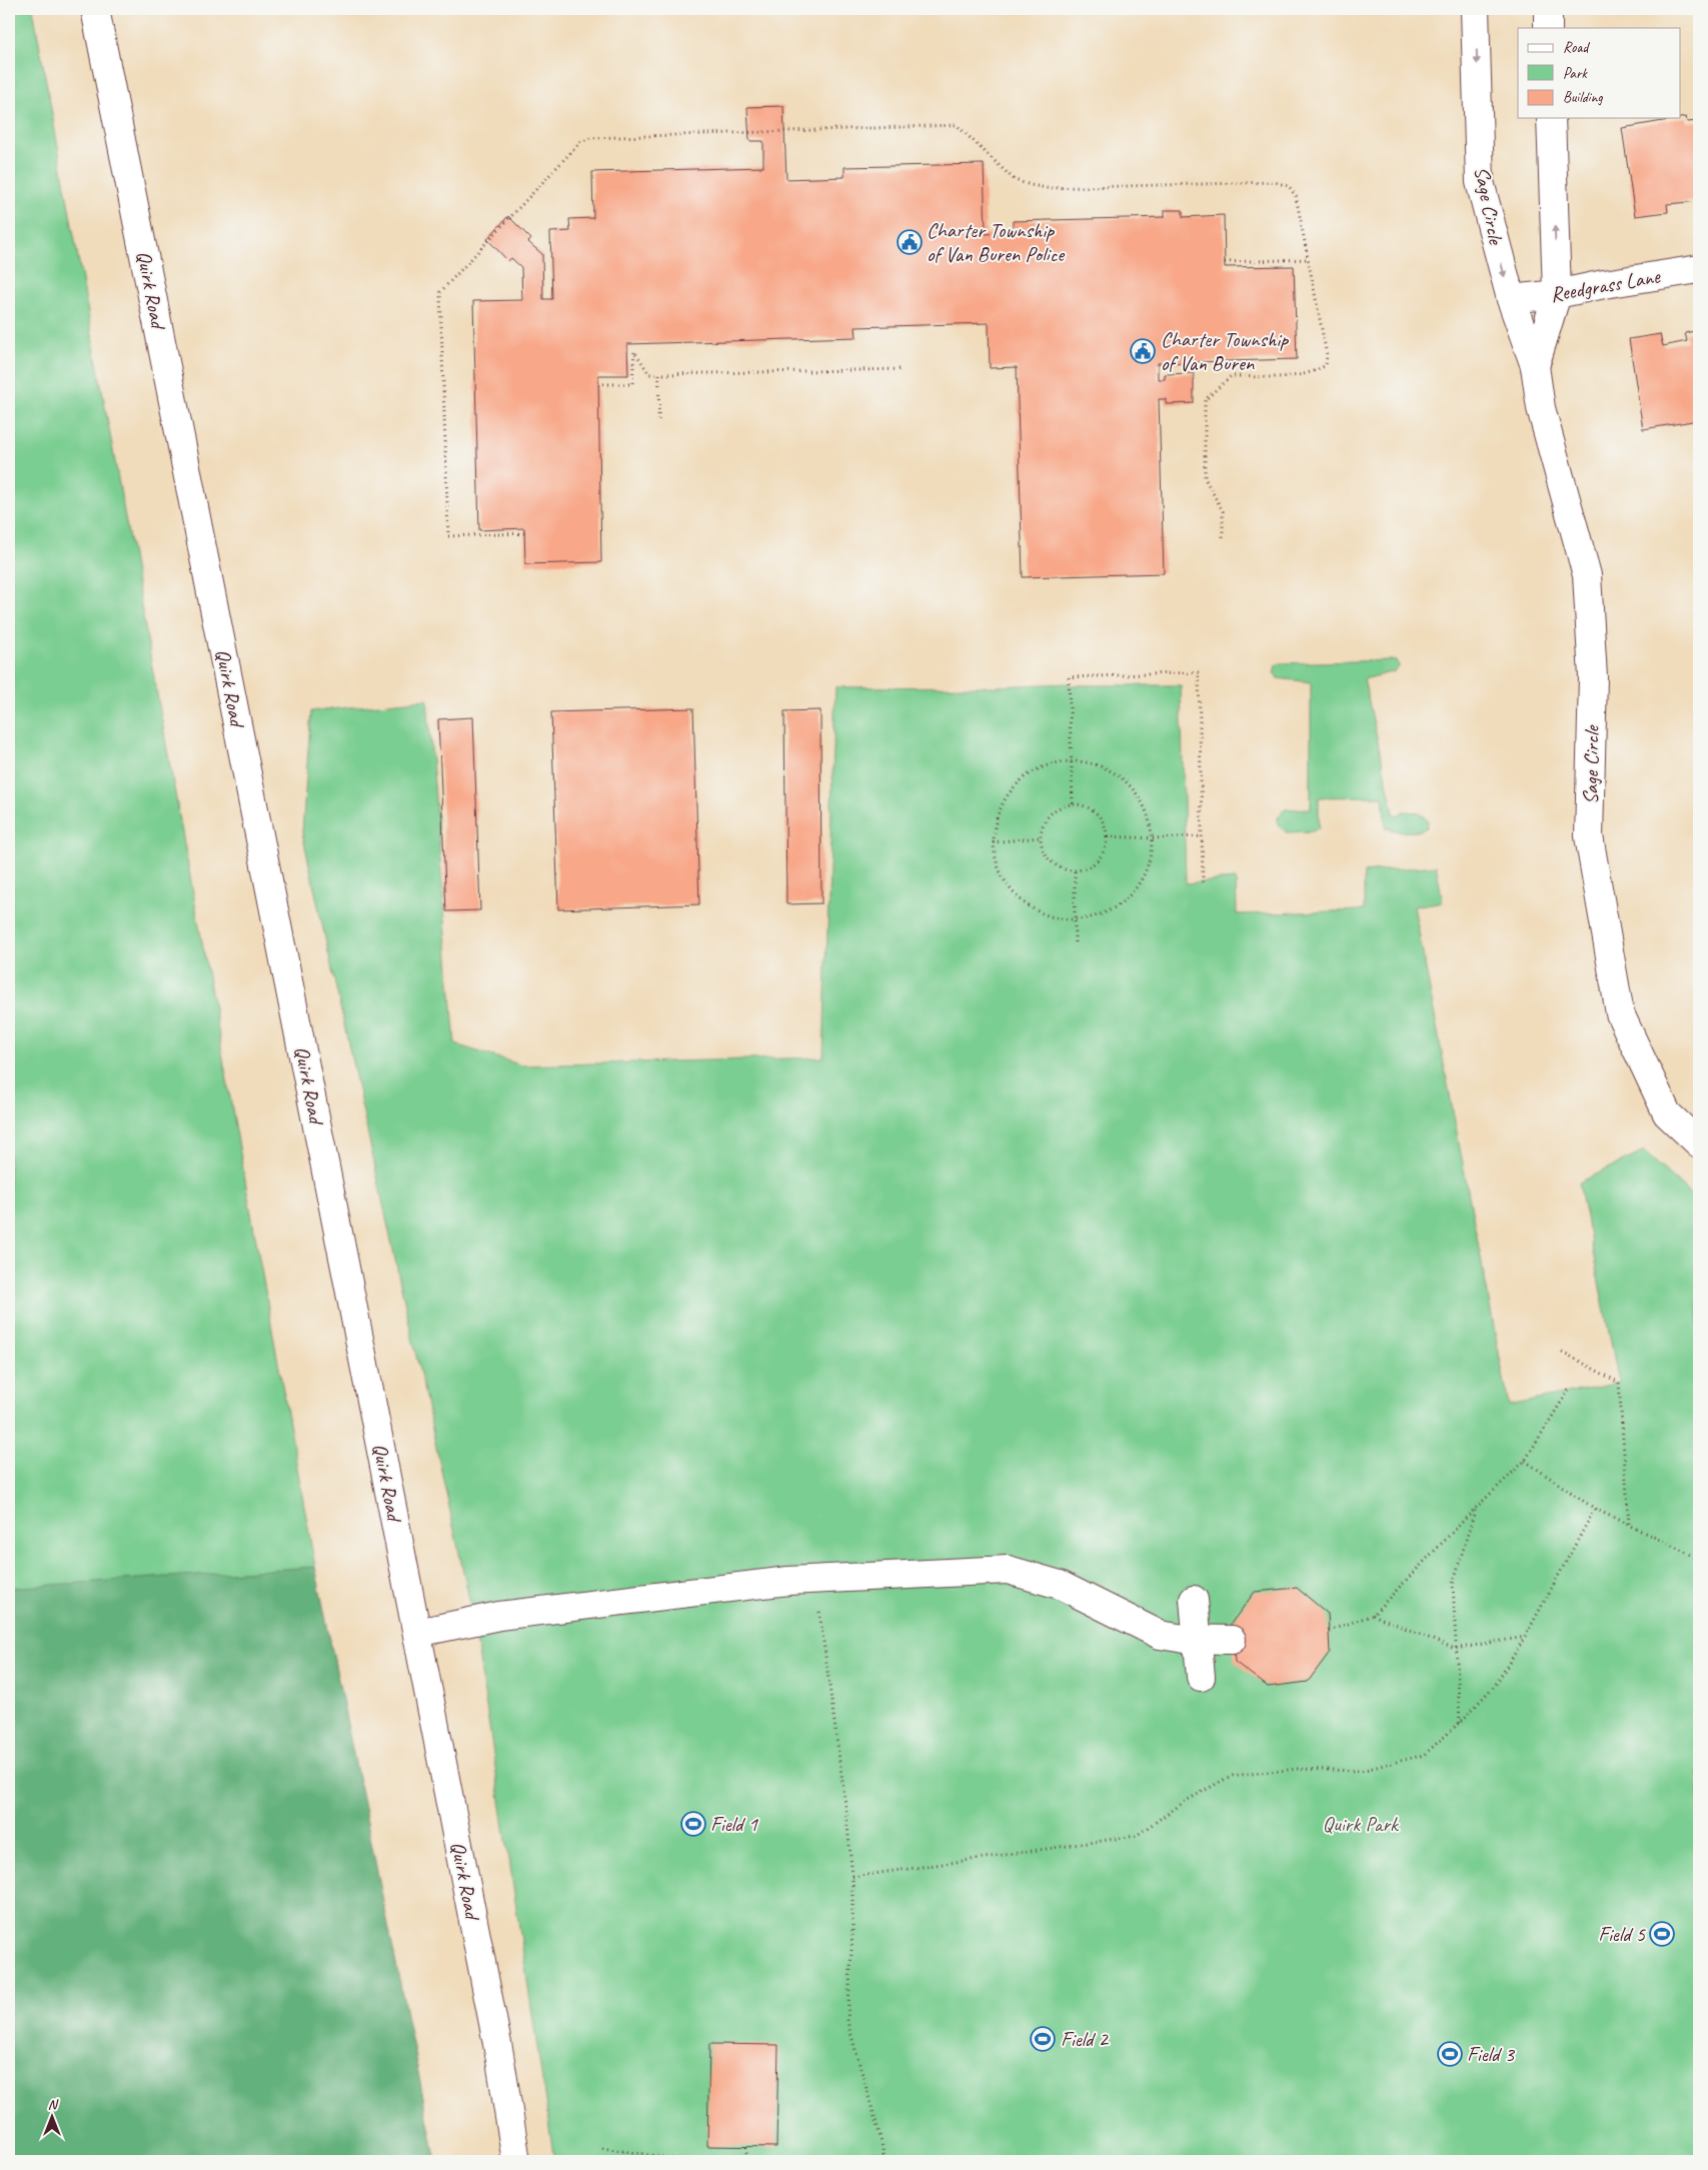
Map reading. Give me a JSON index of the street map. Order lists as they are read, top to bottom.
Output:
{
  "streets": {
    "street": ["Sage Circle", "Reedgrass Lane", "Quirk Road"]
  },
  "crossings": [
    ["Sage Circle", "Reedgrass Lane"]
  ],
  "parks": ["Quirk Park"],
  "places": {
    "public building": ["Charter Township of Van Buren Police", "Charter Township of Van Buren"],
    "sports": [
      "Field 1",
      "Field 5",
      "Field 2",
      "Field 3"
    ]
  },
  "legend": ["Road", "Park", "Building"],
  "north": "top"
}
